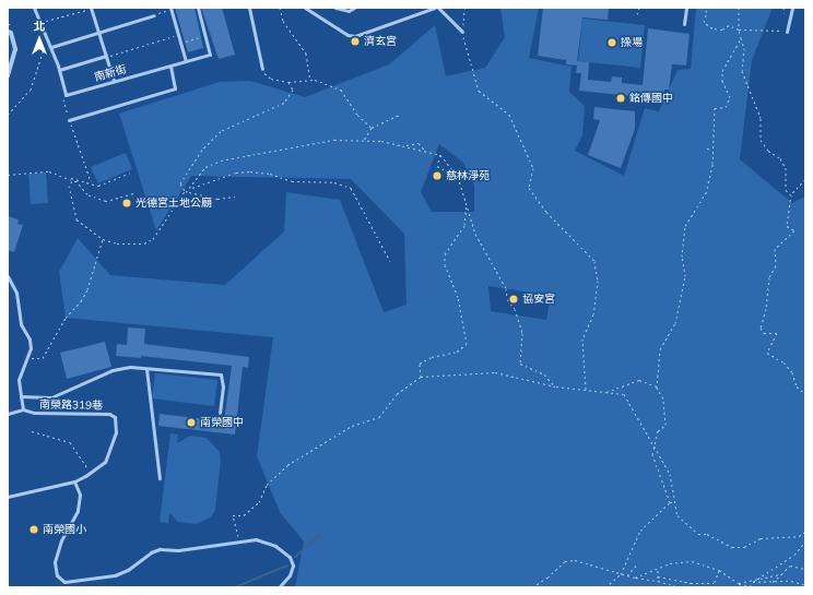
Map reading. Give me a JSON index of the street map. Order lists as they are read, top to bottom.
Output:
{
  "streets": {
    "lane": ["南新街", "南榮路319巷"]
  },
  "places": [
    "濟玄宮",
    "操場",
    "銘傳國中",
    "慈林淨苑",
    "光德宮土地公廟",
    "協安宮",
    "南榮國中",
    "南榮國小"
  ],
  "north": "top"
}
